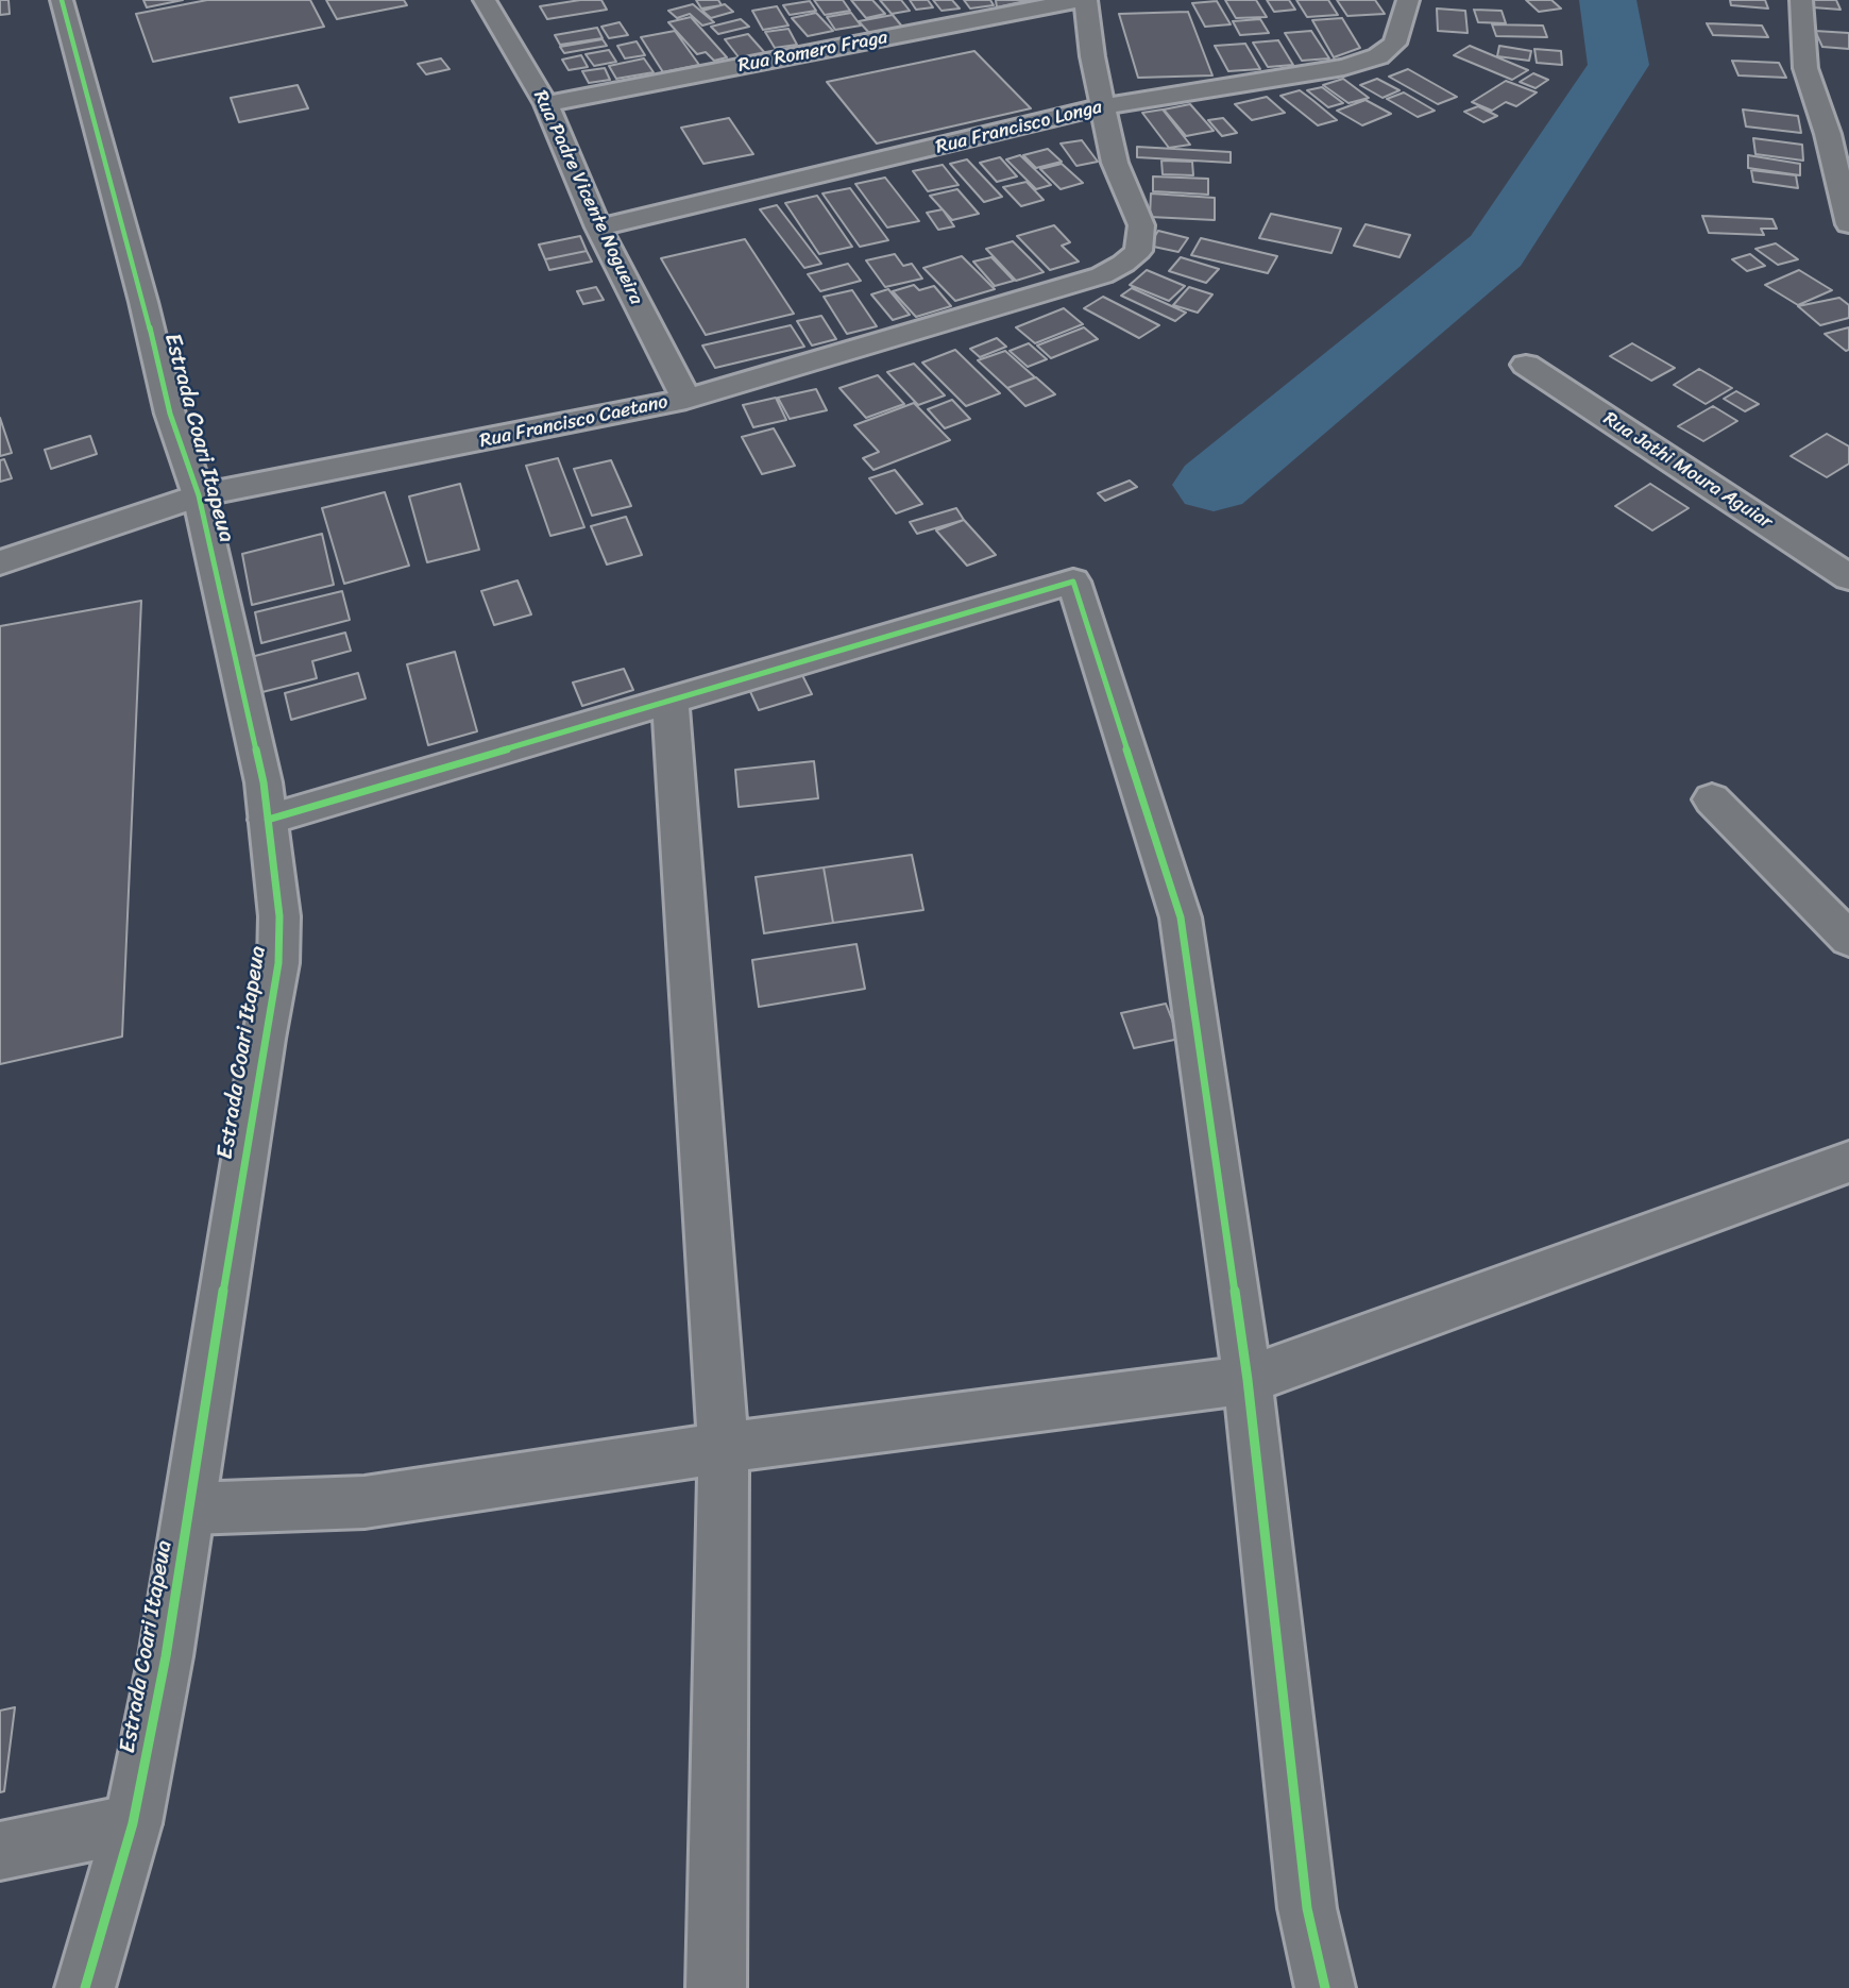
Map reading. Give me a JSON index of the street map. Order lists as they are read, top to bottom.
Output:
{
  "streets": {
    "street": [
      "Rua Romero Fraga",
      "Rua Francisco Longa",
      "Rua Padre Vicente Nogueira",
      "Rua Francisco Caetano",
      "Estrada Coari Itapeua",
      "Rua Jathi Moura Aguiar"
    ]
  },
  "crossings": [
    ["Rua Romero Fraga", "Rua Padre Vicente Nogueira"],
    ["Rua Francisco Longa", "Rua Padre Vicente Nogueira"],
    ["Rua Francisco Longa", "Rua Francisco Caetano"],
    ["Rua Padre Vicente Nogueira", "Rua Francisco Caetano"],
    ["Rua Francisco Caetano", "Estrada Coari Itapeua"]
  ]
}
